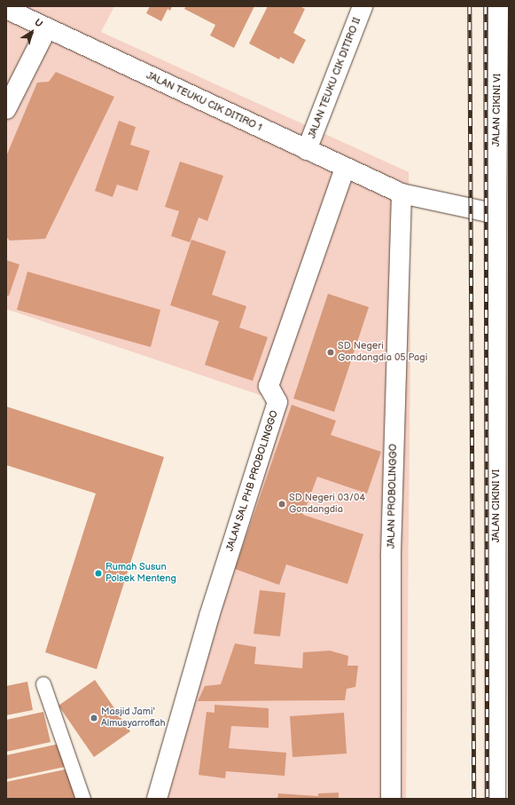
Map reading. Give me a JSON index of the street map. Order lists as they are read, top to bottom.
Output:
{
  "streets": {
    "street": [
      "JALAN TEUKU CIK DITIRO II",
      "JALAN TEUKU CIK DITIRO 1",
      "JALAN CIKINI VI",
      "JALAN SAL PHB PROBOLINGGO",
      "JALAN PROBOLINGGO"
    ]
  },
  "crossings": [
    ["JALAN TEUKU CIK DITIRO II", "JALAN TEUKU CIK DITIRO 1"],
    ["JALAN TEUKU CIK DITIRO 1", "JALAN SAL PHB PROBOLINGGO"],
    ["JALAN TEUKU CIK DITIRO 1", "JALAN PROBOLINGGO"]
  ],
  "places": [
    "SD Negeri Gondangdia 05 Pagi",
    "SD Negeri 03/04 Gondangdia",
    "Rumah Susun Polsek Menteng",
    "Masjid Jami' Almusyarroffah"
  ],
  "north": "top right"
}
